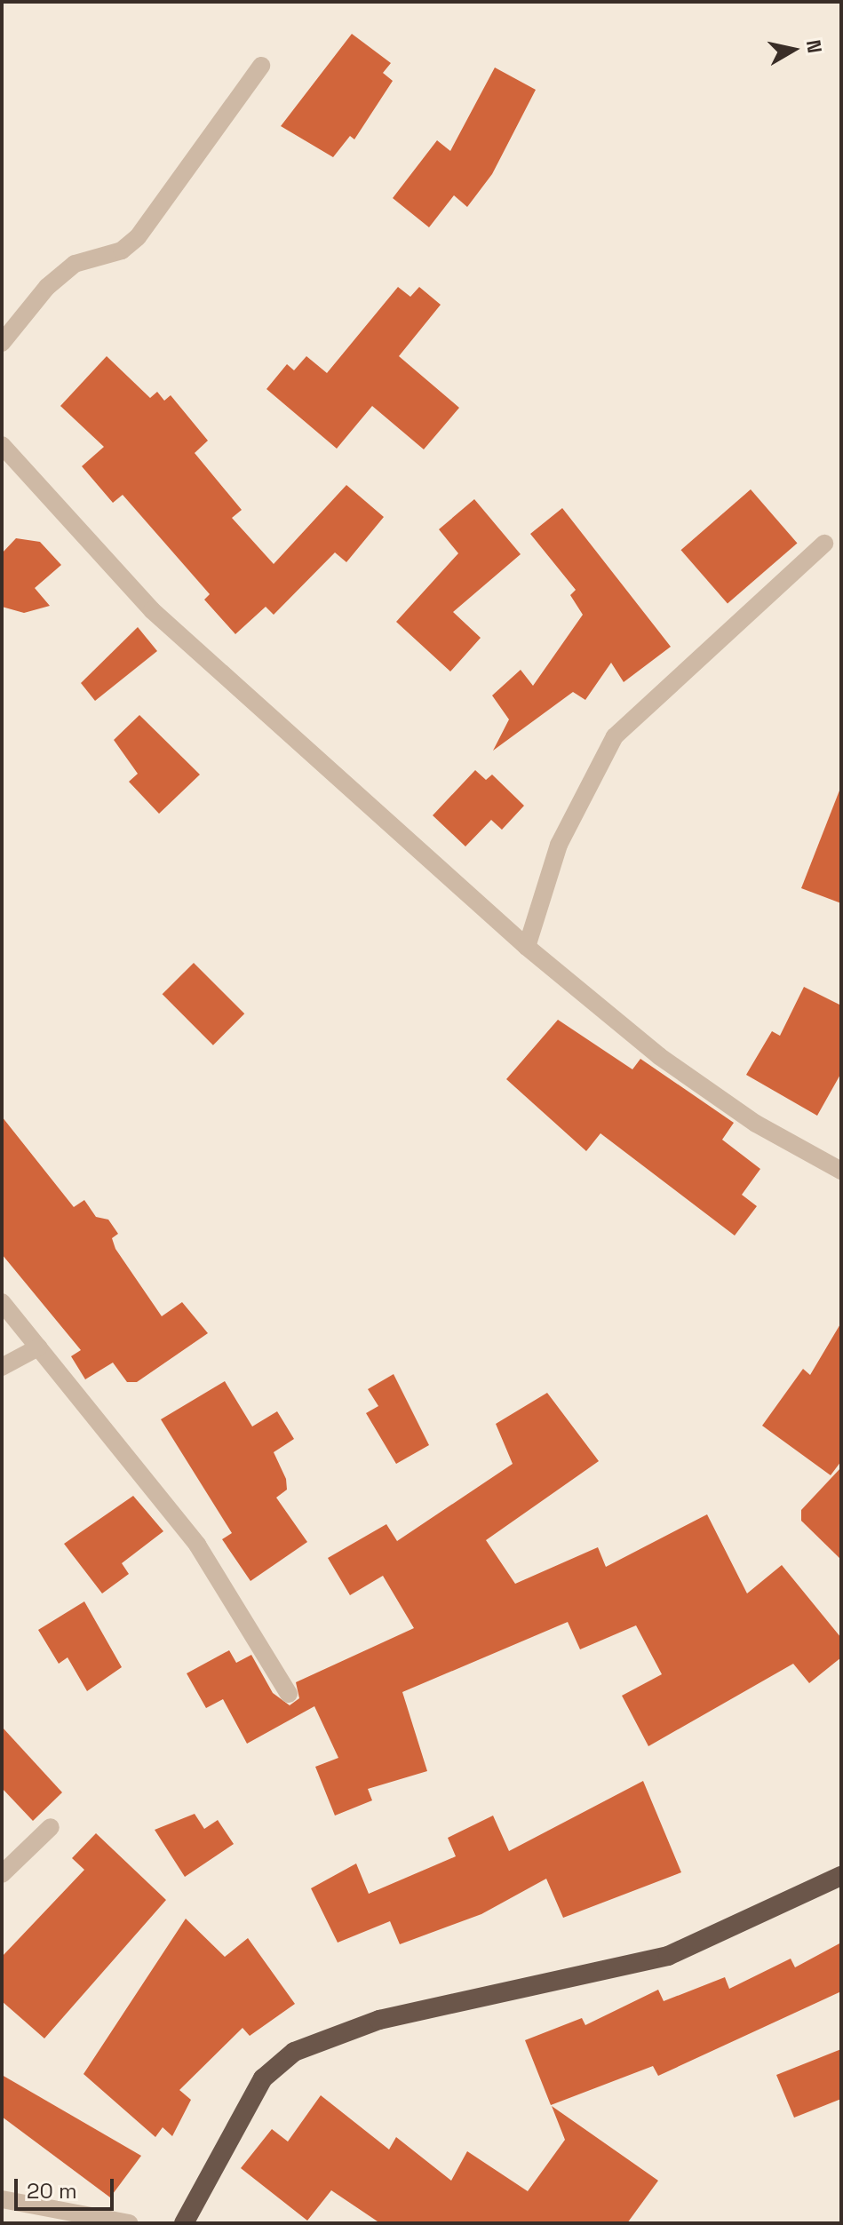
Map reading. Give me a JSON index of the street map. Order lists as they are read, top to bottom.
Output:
{
  "scale_bar": "20 m",
  "north": "right"
}
